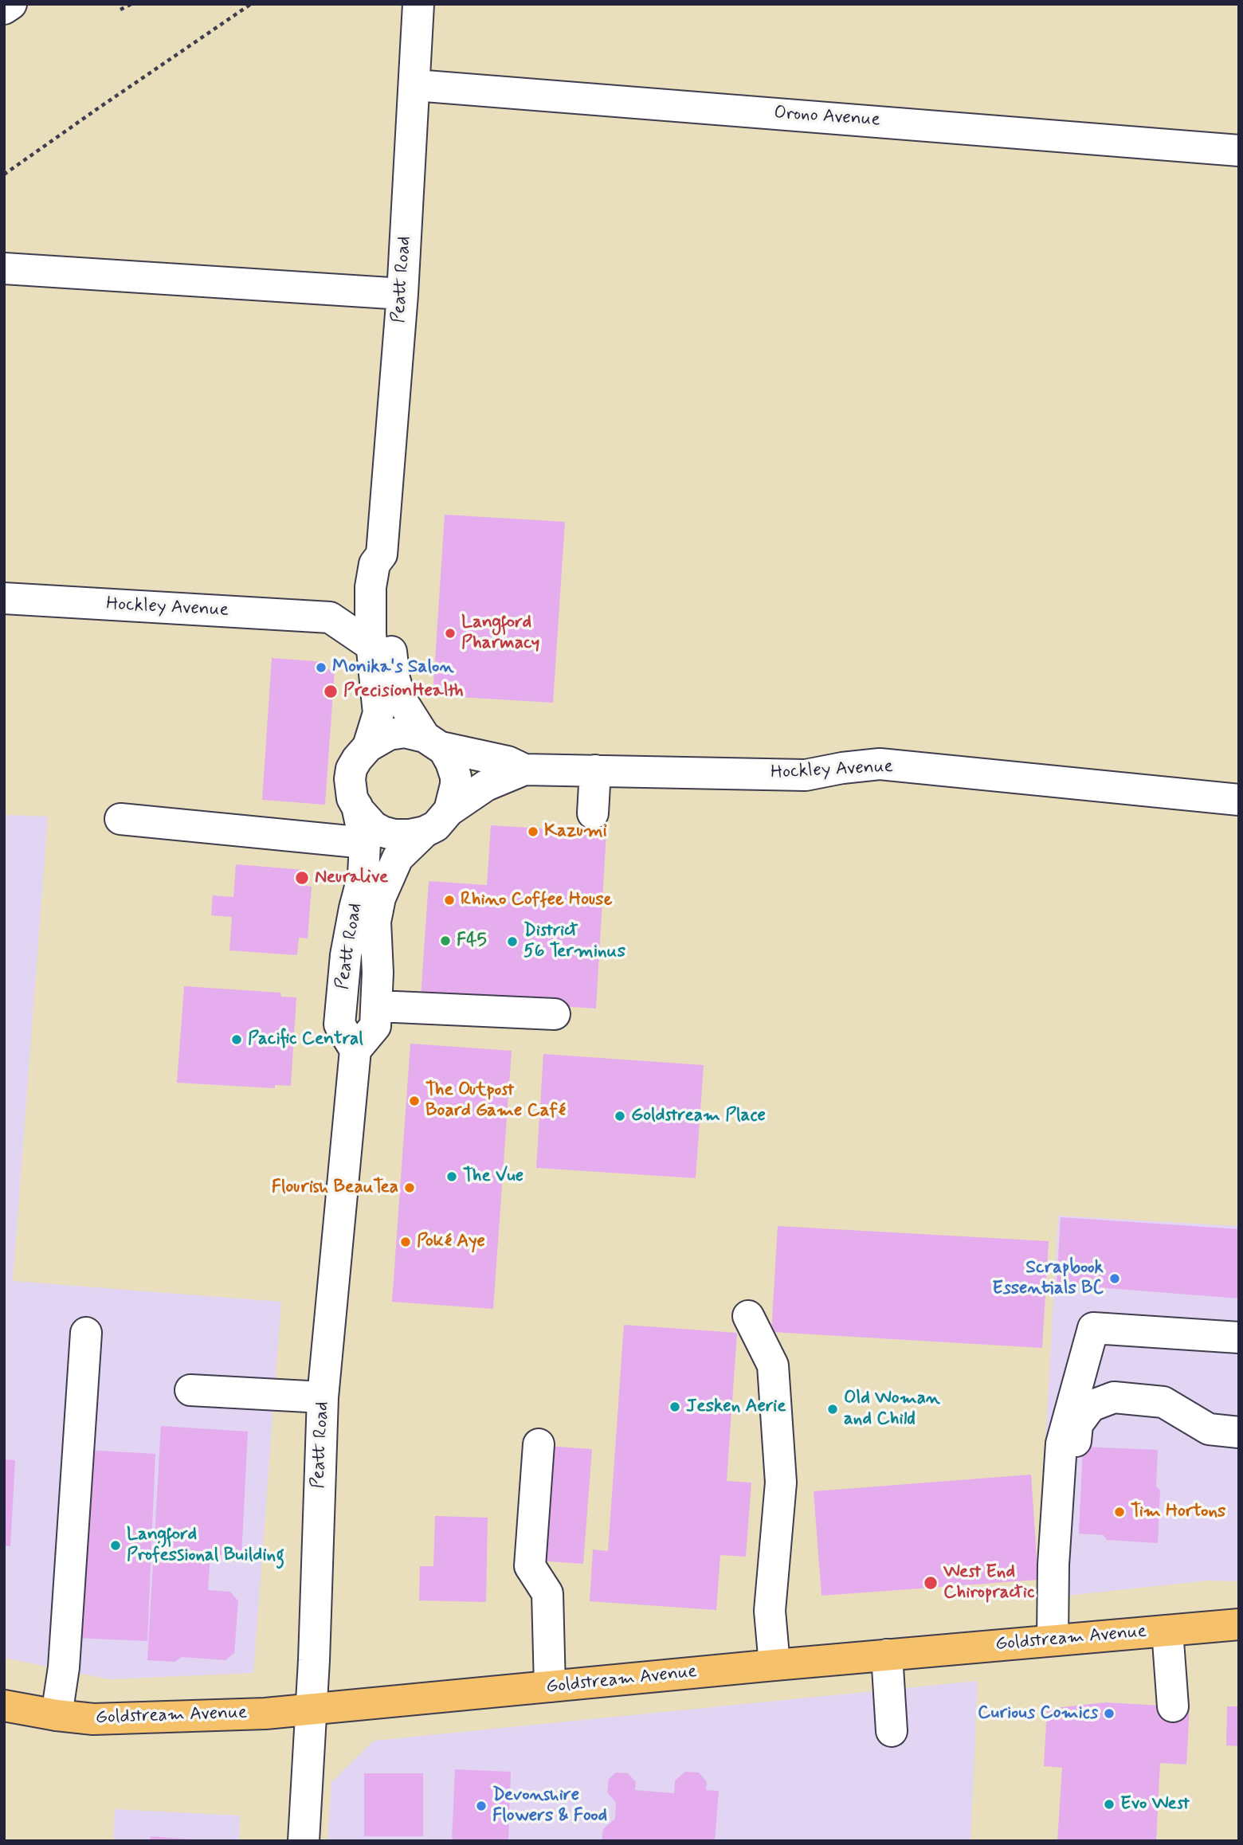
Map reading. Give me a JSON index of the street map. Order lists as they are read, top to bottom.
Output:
{
  "streets": {
    "main road": ["Goldstream Avenue"],
    "street": ["Orono Avenue", "Peatt Road", "Hockley Avenue"]
  },
  "crossings": [
    ["Orono Avenue", "Peatt Road"],
    ["Peatt Road", "Hockley Avenue"],
    ["Peatt Road", "Goldstream Avenue"]
  ],
  "places": [
    "Langford Pharmacy",
    "Monika's Salon",
    "PrecisionHealth",
    "Kazumi",
    "Neuralive",
    "Rhino Coffee House",
    "F45",
    "District 56 Terminus",
    "Pacific Central",
    "The Outpost Board Game Café",
    "Goldstream Place",
    "The Vue",
    "Flourish BeauTea",
    "Poké Aye",
    "Scrapbook Essentials BC",
    "Jesken Aerie",
    "Old Woman and Child",
    "Tim Hortons",
    "Langford Professional Building",
    "West End Chiropractic",
    "Curious Comics",
    "Evo West",
    "Devonshire Flowers & Food"
  ]
}
